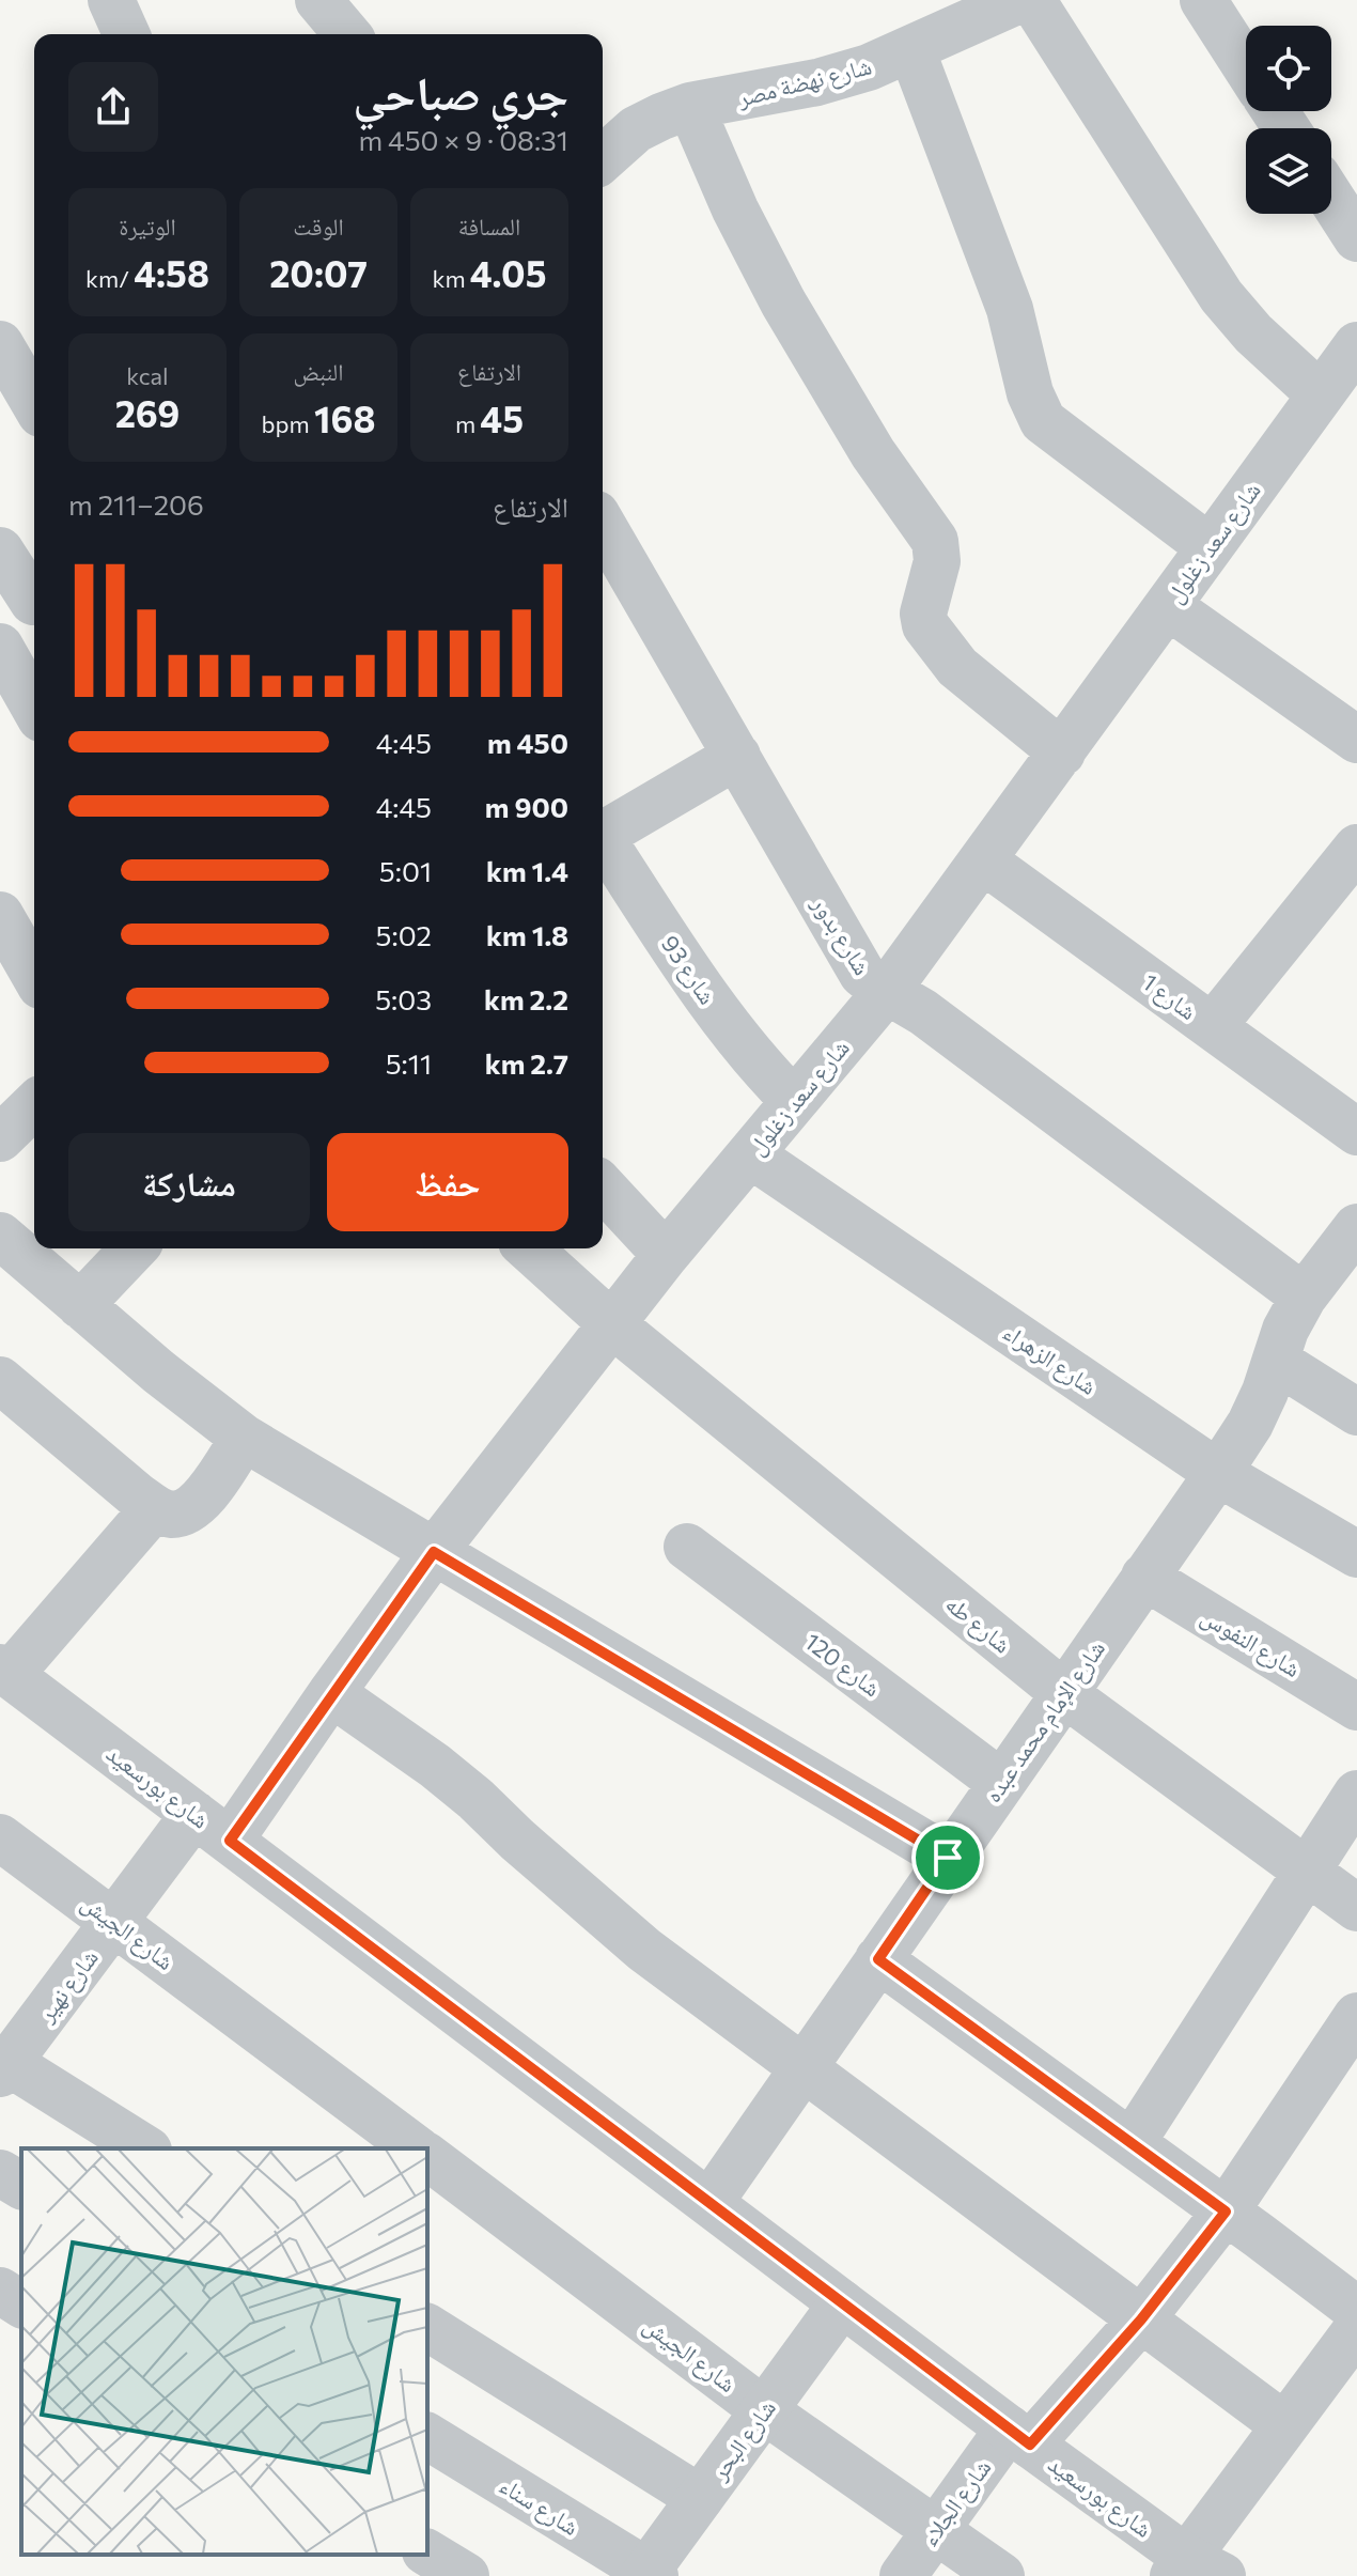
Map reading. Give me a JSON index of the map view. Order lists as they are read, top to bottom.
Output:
{
  "streets": {
    "street": [
      "شارع نهضة مصر",
      "شارع سعد زغلول",
      "شارع بدور",
      "شارع 93",
      "شارع 1",
      "شارع الزهراء",
      "شارع طه",
      "شارع النفوس",
      "شارع 120",
      "شارع الإمام محمد عبده",
      "شارع بورسعيد",
      "شارع الجيش",
      "شارع نهير",
      "شارع البحر",
      "شارع الجلاء",
      "شارع سناء"
    ]
  },
  "crossings": [
    ["شارع سعد زغلول", "شارع بدور"],
    ["شارع سعد زغلول", "شارع 93"],
    ["شارع سعد زغلول", "شارع 1"],
    ["شارع سعد زغلول", "شارع الزهراء"],
    ["شارع سعد زغلول", "شارع طه"],
    ["شارع سعد زغلول", "شارع بورسعيد"],
    ["شارع سعد زغلول", "شارع نهير"],
    ["شارع بدور", "شارع الإمام محمد عبده"],
    ["شارع الزهراء", "شارع الإمام محمد عبده"],
    ["شارع طه", "شارع الإمام محمد عبده"],
    ["شارع النفوس", "شارع الإمام محمد عبده"],
    ["شارع 120", "شارع الإمام محمد عبده"],
    ["شارع الإمام محمد عبده", "شارع بورسعيد"],
    ["شارع بورسعيد", "شارع نهير"],
    ["شارع بورسعيد", "شارع البحر"],
    ["شارع بورسعيد", "شارع الجلاء"],
    ["شارع الجيش", "شارع نهير"],
    ["شارع الجيش", "شارع البحر"],
    ["شارع الجيش", "شارع الجلاء"],
    ["شارع البحر", "شارع سناء"]
  ],
  "page": {
    "heading": ["جري صباحي", "08:31 · 9 × 450 m"],
    "stats": [
      ["المسافة", "4.05 km"],
      ["الوقت", "20:07"],
      ["الوتيرة", "4:58 /km"],
      ["الارتفاع", "45 m"],
      ["النبض", "168 bpm"],
      ["kcal", "269"]
    ],
    "chart": ["الارتفاع", "206–211 m"],
    "list": [
      {
        "name": "450 m",
        "note": "4:45"
      },
      {
        "name": "900 m",
        "note": "4:45"
      },
      {
        "name": "1.4 km",
        "note": "5:01"
      },
      {
        "name": "1.8 km",
        "note": "5:02"
      },
      {
        "name": "2.2 km",
        "note": "5:03"
      },
      {
        "name": "2.7 km",
        "note": "5:11"
      }
    ],
    "buttons": ["حفظ", "مشاركة"]
  }
}
